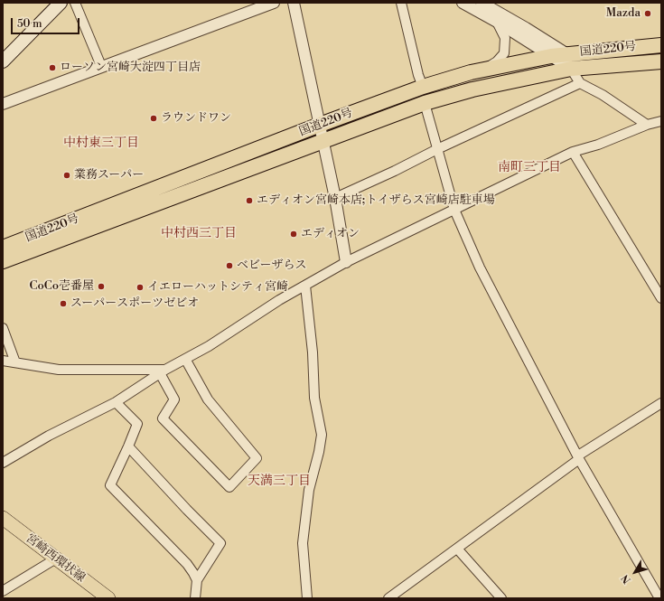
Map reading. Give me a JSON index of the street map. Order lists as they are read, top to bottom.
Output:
{
  "streets": {
    "highway": ["国道220号"],
    "main road": ["宮崎西環状線"]
  },
  "districts": [
    "中村東三丁目",
    "南町三丁目",
    "中村西三丁目",
    "天満三丁目"
  ],
  "places": [
    "Mazda",
    "ローソン宮崎大淀四丁目店",
    "ラウンドワン",
    "業務スーパー",
    "エディオン宮崎本店;トイザらス宮崎店駐車場",
    "エディオン",
    "ベビーザらス",
    "CoCo壱番屋",
    "イエローハットシティ宮崎",
    "スーパースポーツゼビオ"
  ],
  "scale_bar": "50 m",
  "north": "bottom left"
}
